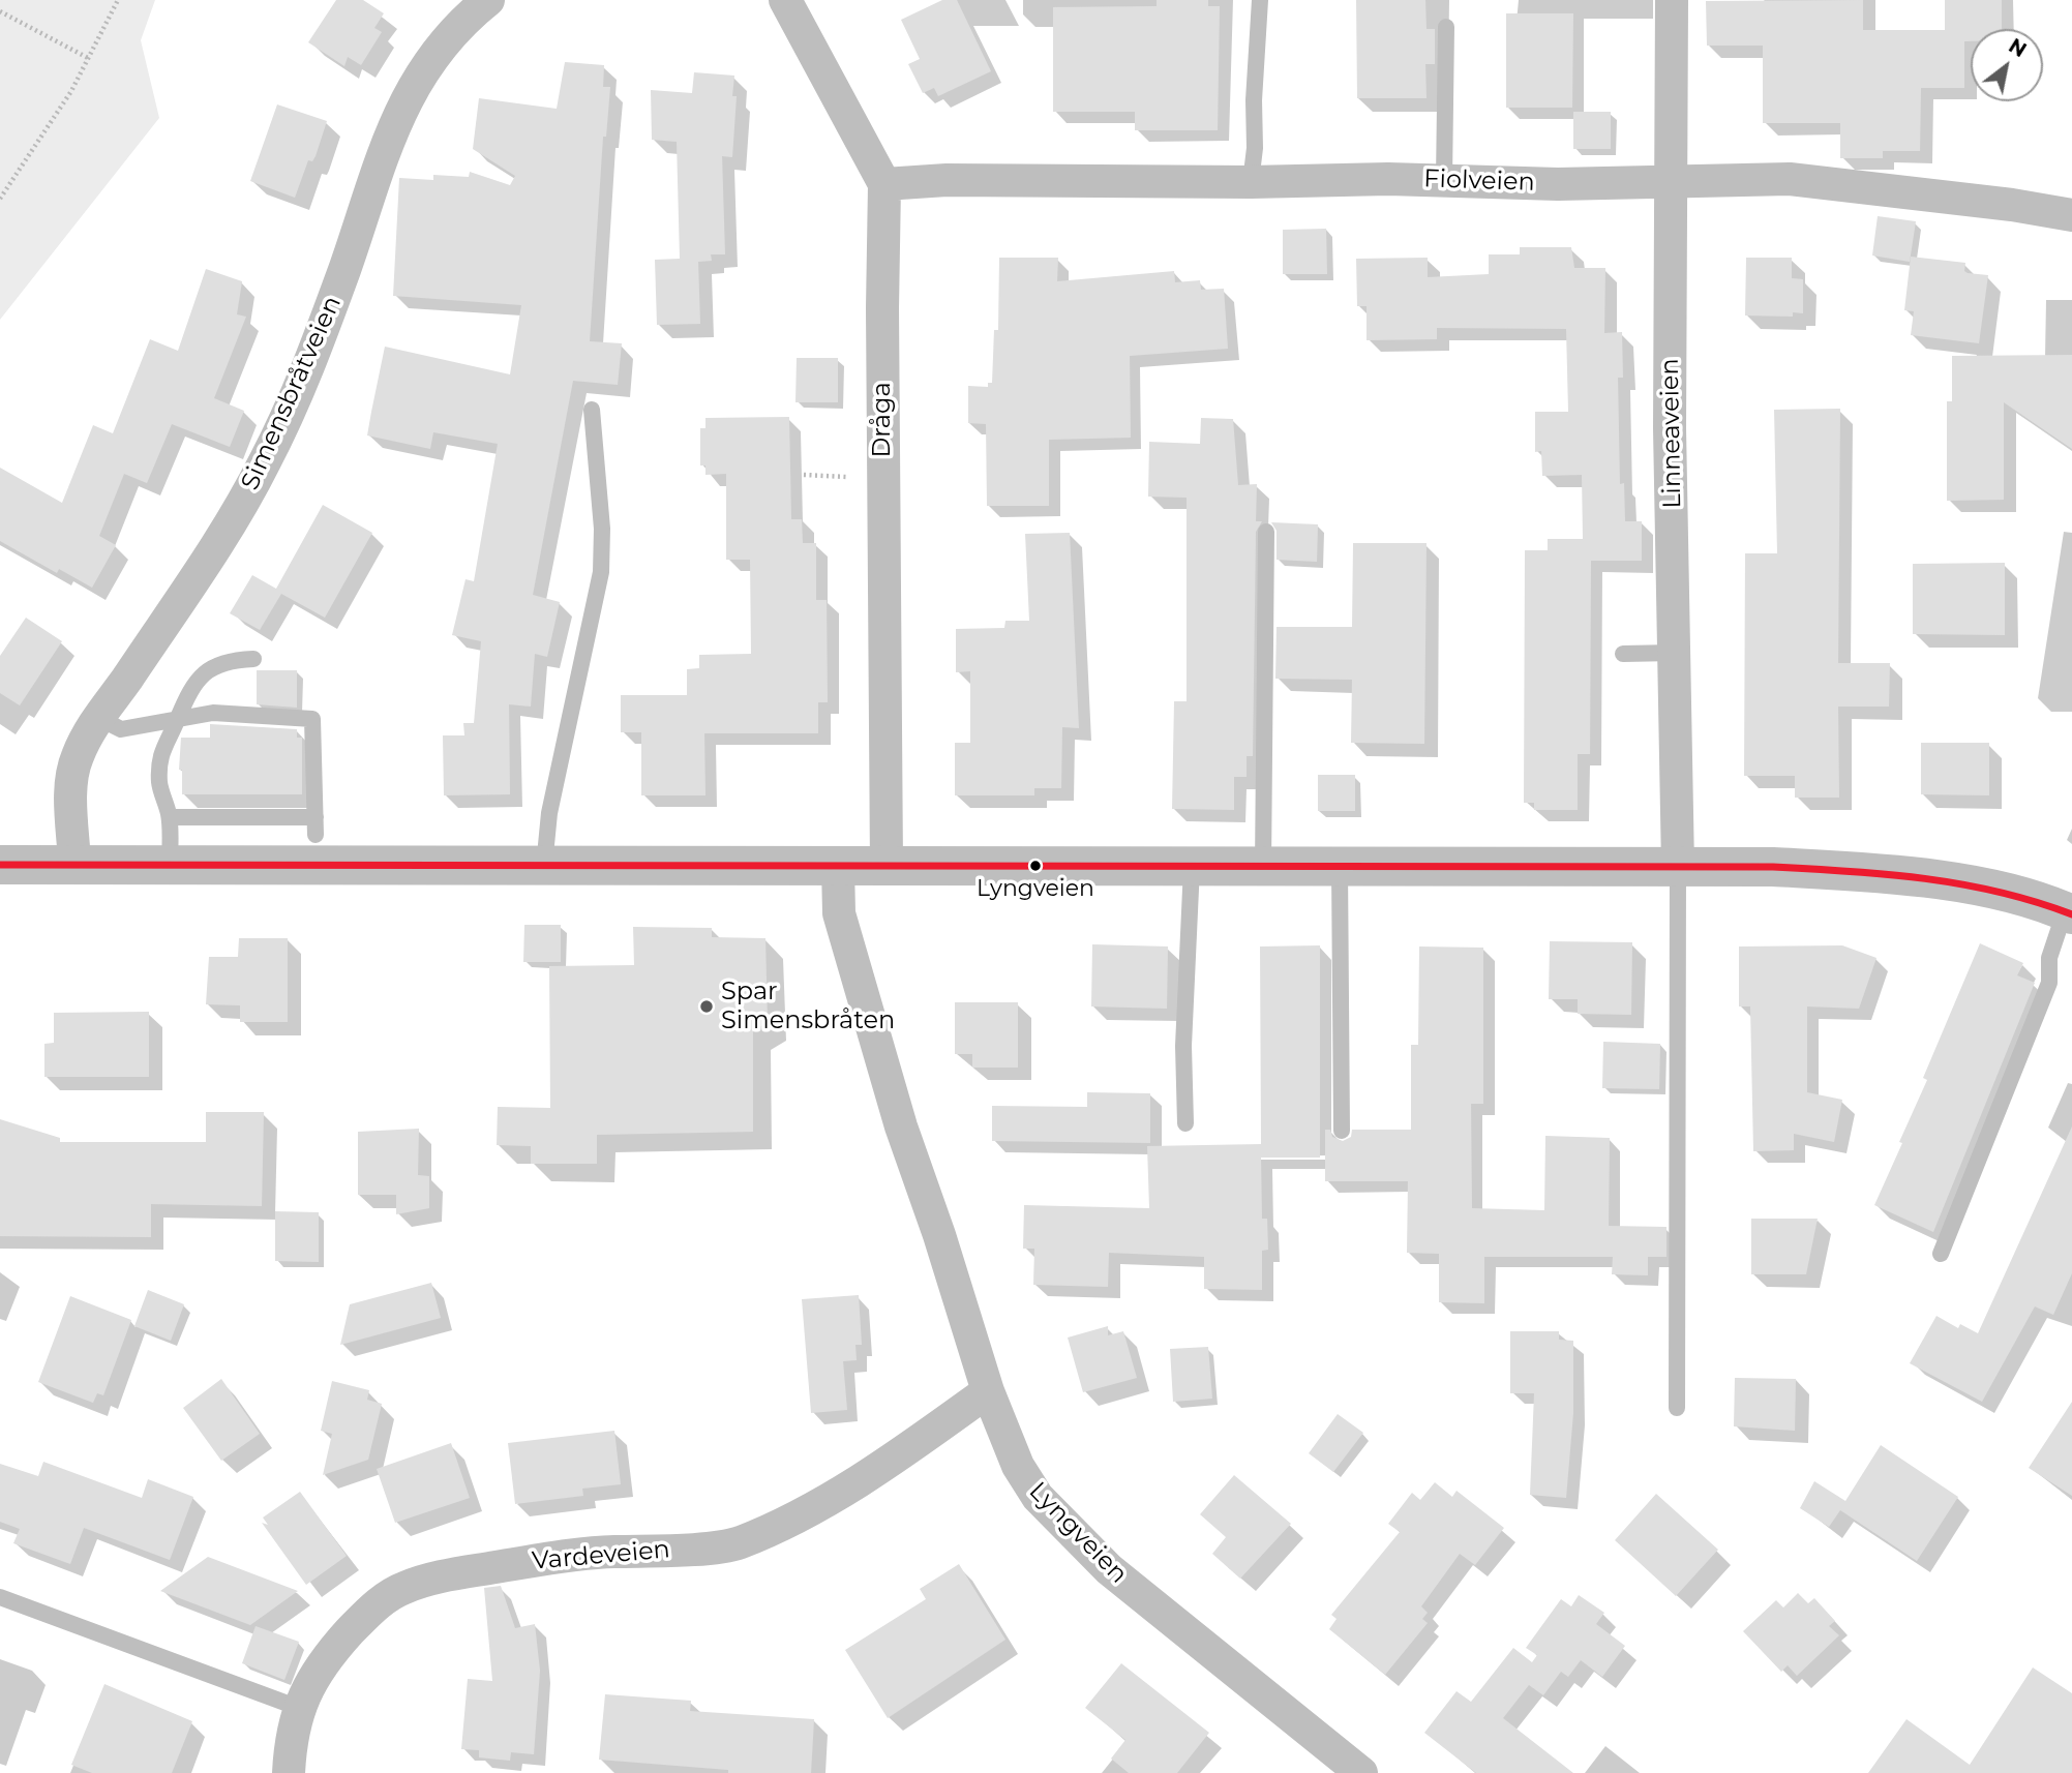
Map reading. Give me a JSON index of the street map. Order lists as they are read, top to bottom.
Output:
{
  "streets": {
    "street": [
      "Fiolveien",
      "Simensbråtveien",
      "Dråga",
      "Linneaveien",
      "Lyngveien",
      "Vardeveien"
    ]
  },
  "crossings": [
    ["Fiolveien", "Dråga"],
    ["Fiolveien", "Linneaveien"],
    ["Lyngveien", "Vardeveien"]
  ],
  "places": ["Lyngveien", "Spar Simensbråten"],
  "north": "top right"
}
